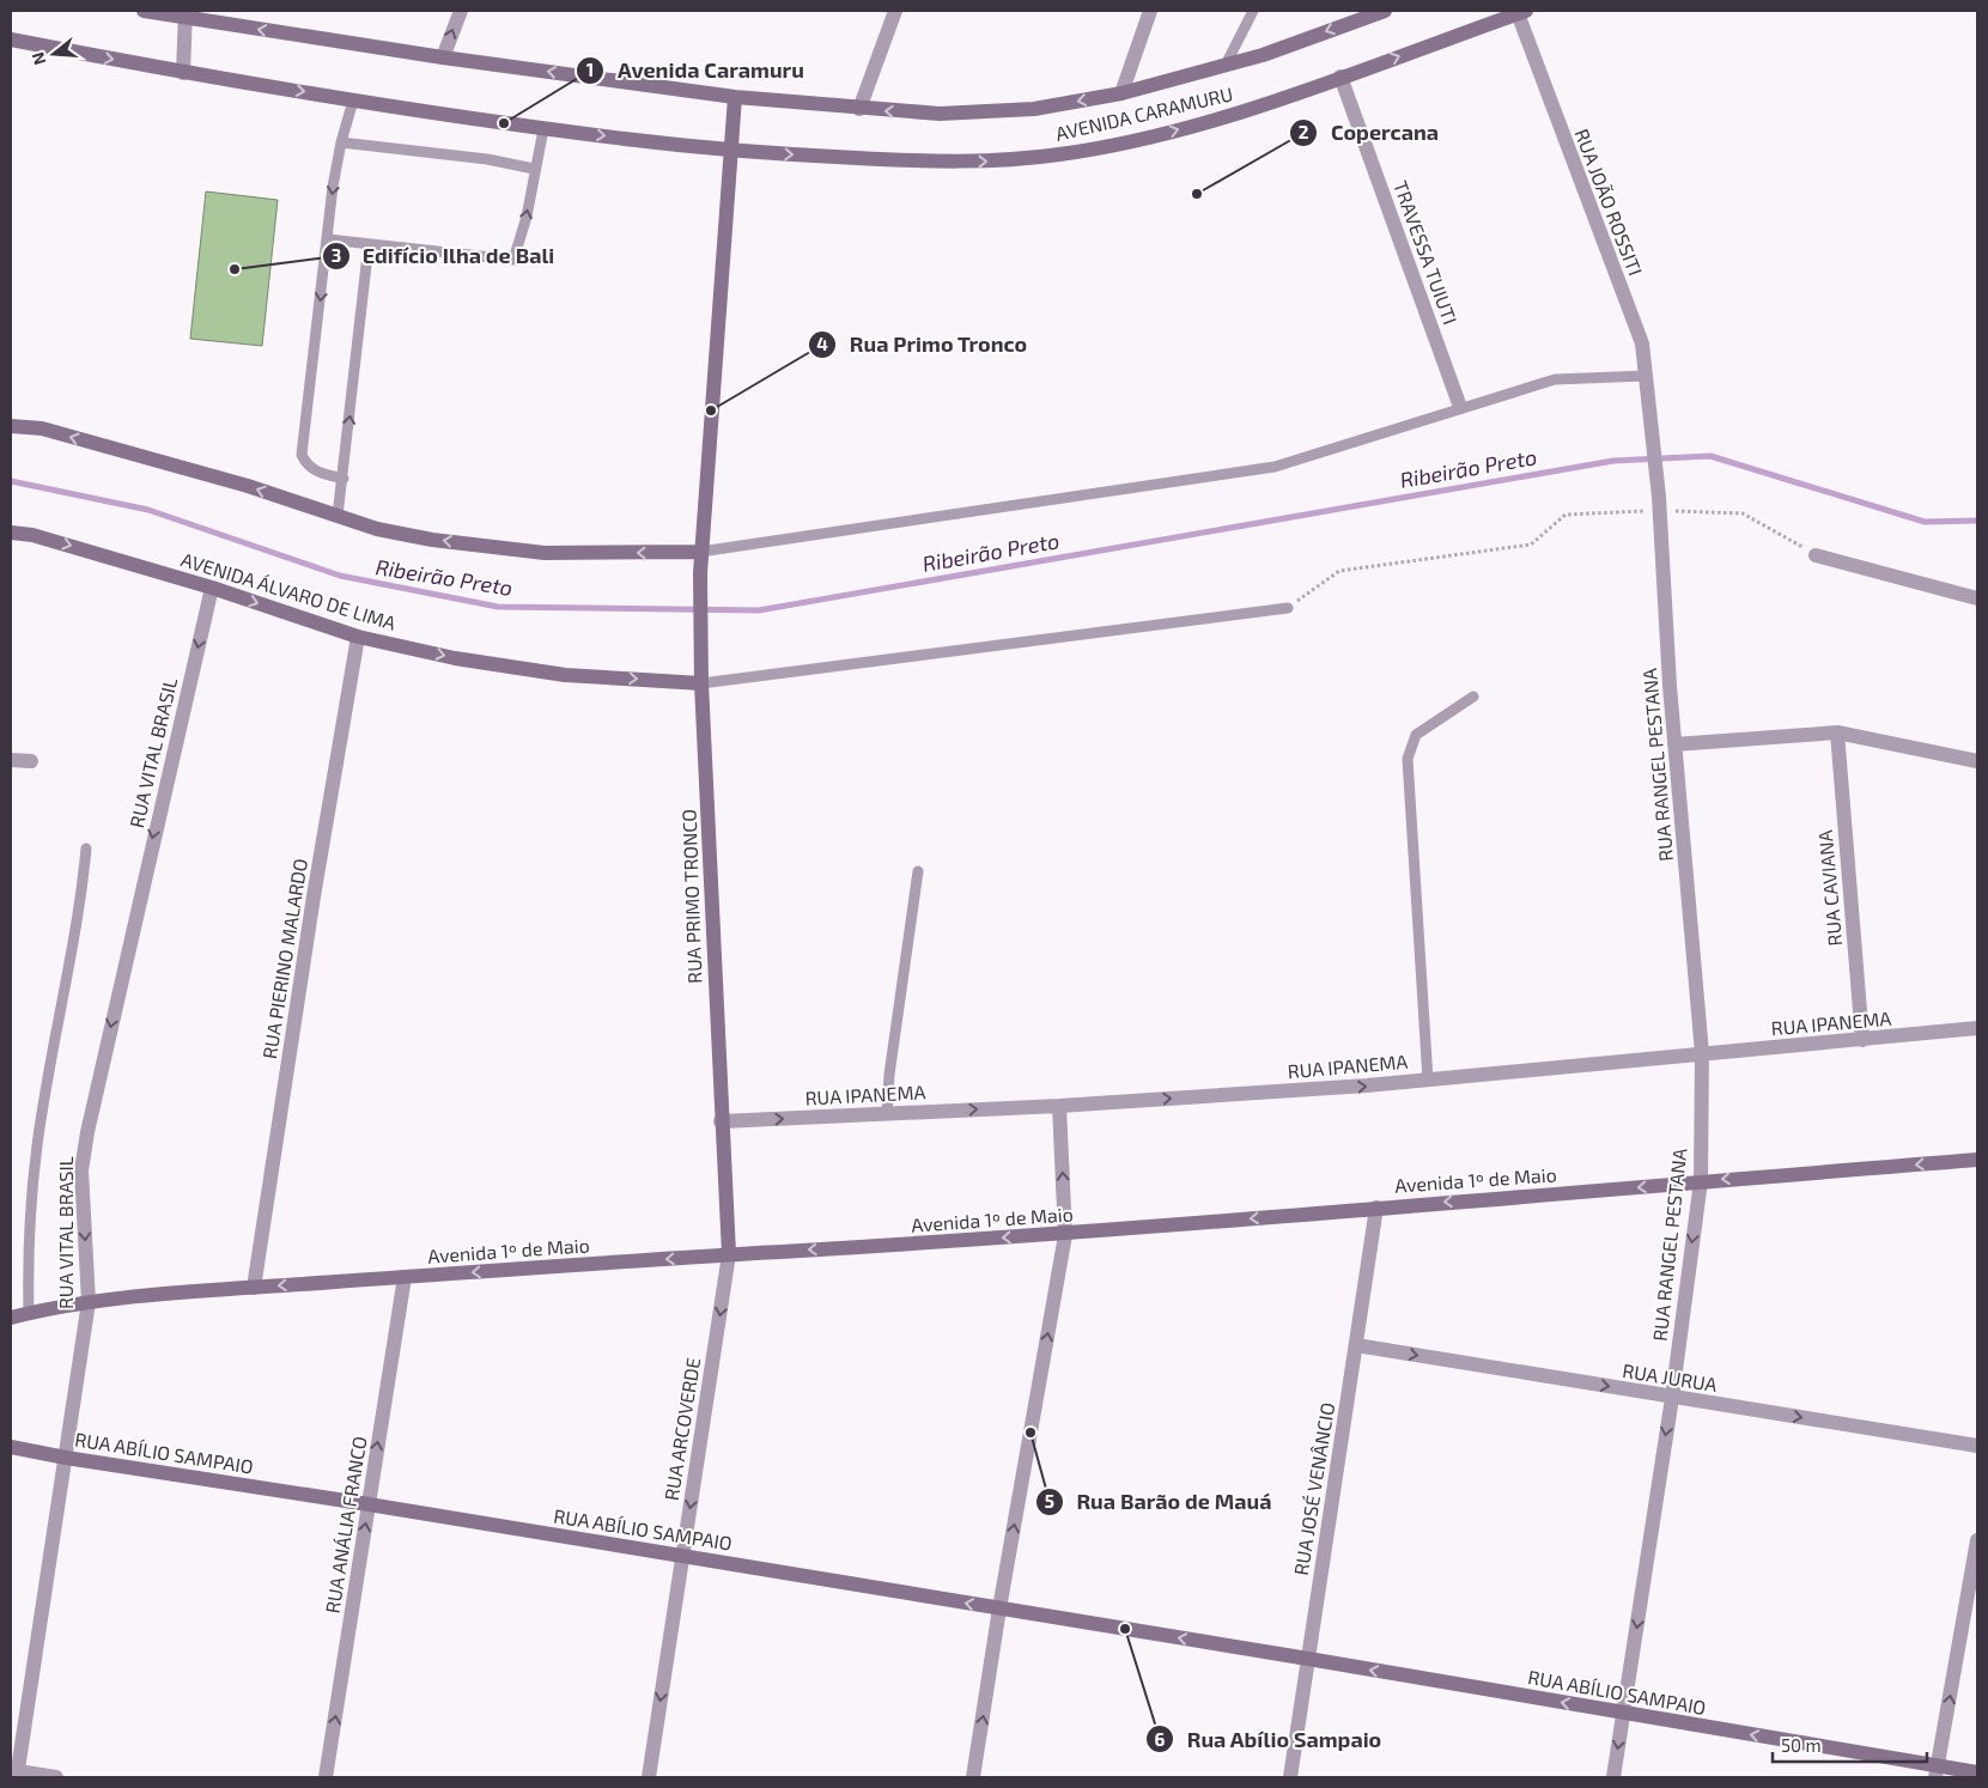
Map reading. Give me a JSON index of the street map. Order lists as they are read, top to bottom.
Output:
{
  "streets": {
    "street": [
      "AVENIDA CARAMURU",
      "RUA JOÃO ROSSITI",
      "TRAVESSA TUIUTI",
      "AVENIDA ÁLVARO DE LIMA",
      "RUA VITAL BRASIL",
      "RUA RANGEL PESTANA",
      "RUA CAVIANA",
      "RUA PRIMO TRONCO",
      "RUA PIERINO MALARDO",
      "RUA IPANEMA",
      "Avenida 1º de Maio",
      "RUA JURUA",
      "RUA ARCOVERDE",
      "RUA ABÍLIO SAMPAIO",
      "RUA JOSÉ VENÂNCIO",
      "RUA ANÁLIA FRANCO"
    ]
  },
  "crossings": [
    ["AVENIDA CARAMURU", "RUA JOÃO ROSSITI"],
    ["AVENIDA CARAMURU", "TRAVESSA TUIUTI"],
    ["AVENIDA CARAMURU", "RUA PRIMO TRONCO"],
    ["RUA JOÃO ROSSITI", "RUA RANGEL PESTANA"],
    ["AVENIDA ÁLVARO DE LIMA", "RUA VITAL BRASIL"],
    ["AVENIDA ÁLVARO DE LIMA", "RUA PRIMO TRONCO"],
    ["AVENIDA ÁLVARO DE LIMA", "RUA PIERINO MALARDO"],
    ["RUA VITAL BRASIL", "Avenida 1º de Maio"],
    ["RUA VITAL BRASIL", "RUA ABÍLIO SAMPAIO"],
    ["RUA RANGEL PESTANA", "RUA IPANEMA"],
    ["RUA RANGEL PESTANA", "Avenida 1º de Maio"],
    ["RUA RANGEL PESTANA", "RUA JURUA"],
    ["RUA RANGEL PESTANA", "RUA ABÍLIO SAMPAIO"],
    ["RUA CAVIANA", "RUA IPANEMA"],
    ["RUA PRIMO TRONCO", "RUA IPANEMA"],
    ["RUA PRIMO TRONCO", "RUA ARCOVERDE"],
    ["RUA PIERINO MALARDO", "Avenida 1º de Maio"],
    ["RUA IPANEMA", "RUA ARCOVERDE"],
    ["Avenida 1º de Maio", "RUA ARCOVERDE"],
    ["Avenida 1º de Maio", "RUA JOSÉ VENÂNCIO"],
    ["Avenida 1º de Maio", "RUA ANÁLIA FRANCO"],
    ["RUA JURUA", "RUA JOSÉ VENÂNCIO"],
    ["RUA ARCOVERDE", "RUA ABÍLIO SAMPAIO"],
    ["RUA ABÍLIO SAMPAIO", "RUA JOSÉ VENÂNCIO"],
    ["RUA ABÍLIO SAMPAIO", "RUA ANÁLIA FRANCO"]
  ],
  "one_way": [
    "RUA VITAL BRASIL",
    "RUA RANGEL PESTANA",
    "RUA IPANEMA",
    "Avenida 1º de Maio",
    "RUA JURUA",
    "RUA ARCOVERDE",
    "RUA ABÍLIO SAMPAIO",
    "RUA ANÁLIA FRANCO"
  ],
  "water": ["Ribeirão Preto"],
  "places": [
    "Avenida Caramuru",
    "Copercana",
    "Edifício Ilha de Bali",
    "Rua Primo Tronco",
    "Rua Barão de Mauá",
    "Rua Abílio Sampaio"
  ],
  "scale_bar": "50 m",
  "north": "left"
}
